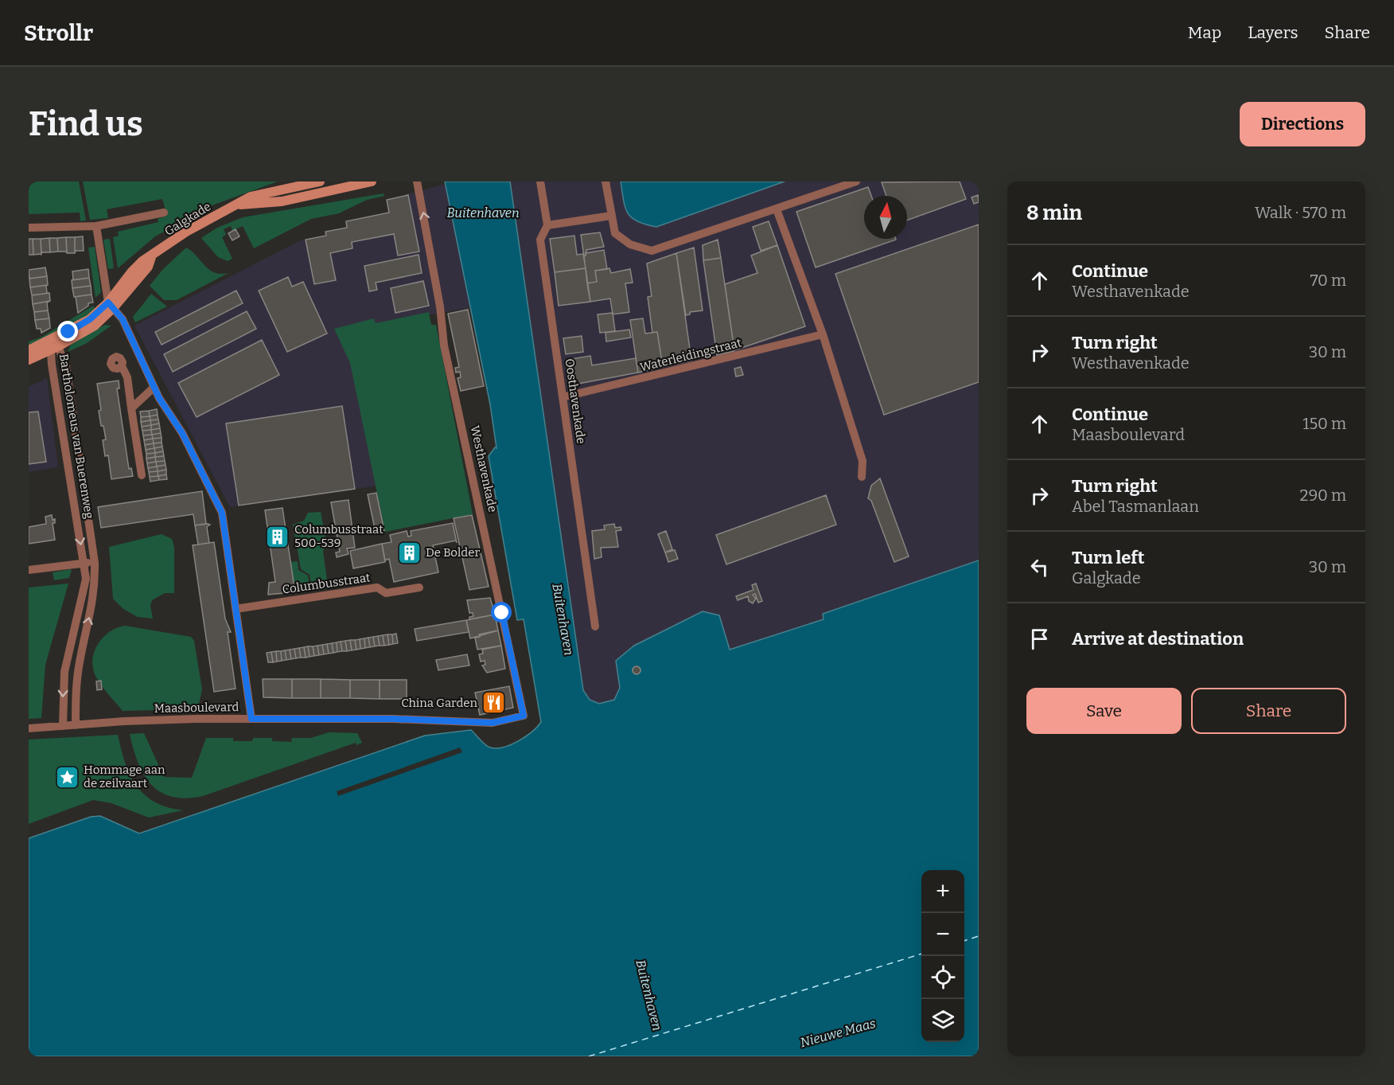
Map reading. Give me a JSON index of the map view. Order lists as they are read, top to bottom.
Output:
{
  "streets": {
    "main road": ["Galgkade"],
    "street": [
      "Waterleidingstraat",
      "Oosthavenkade",
      "Bartholomeus van Buerenweg",
      "Westhavenkade",
      "Columbusstraat",
      "Maasboulevard"
    ]
  },
  "crossings": [
    ["Galgkade", "Bartholomeus van Buerenweg"],
    ["Waterleidingstraat", "Oosthavenkade"],
    ["Bartholomeus van Buerenweg", "Maasboulevard"],
    ["Westhavenkade", "Maasboulevard"]
  ],
  "one_way": ["Westhavenkade"],
  "water": ["Buitenhaven", "Nieuwe Maas"],
  "places": {
    "building": ["Columbusstraat 500-539", "De Bolder"],
    "restaurant": ["China Garden"],
    "place": ["Hommage aan de zeilvaart"]
  },
  "north": "top",
  "page": {
    "header": "Strollr",
    "nav": ["Map", "Layers", "Share"],
    "buttons": [
      "Directions",
      ["Save", "Share"]
    ],
    "title": "Find us",
    "heading": ["8 min", "Walk · 570 m"],
    "list": [
      ["Continue", "Westhavenkade", "70 m"],
      ["Turn right", "Westhavenkade", "30 m"],
      ["Continue", "Maasboulevard", "150 m"],
      ["Turn right", "Abel Tasmanlaan", "290 m"],
      ["Turn left", "Galgkade", "30 m"],
      "Arrive at destination"
    ],
    "map_buttons": ["+", "−"]
  }
}
